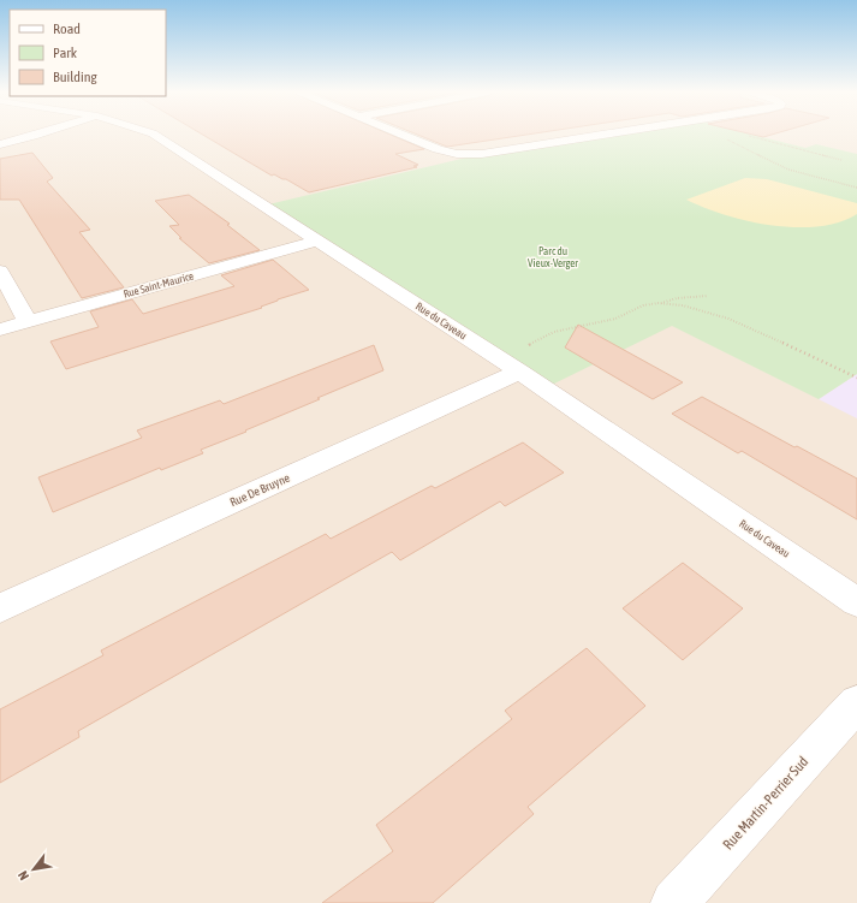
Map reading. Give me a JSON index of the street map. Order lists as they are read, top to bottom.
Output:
{
  "streets": {
    "street": [
      "Rue Saint-Maurice",
      "Rue du Caveau",
      "Rue De Bruyne",
      "Rue Martin-Perrier Sud"
    ]
  },
  "crossings": [
    ["Rue Saint-Maurice", "Rue du Caveau"],
    ["Rue du Caveau", "Rue De Bruyne"]
  ],
  "parks": ["Parc du Vieux-Verger"],
  "legend": ["Road", "Park", "Building"],
  "north": "bottom left"
}
